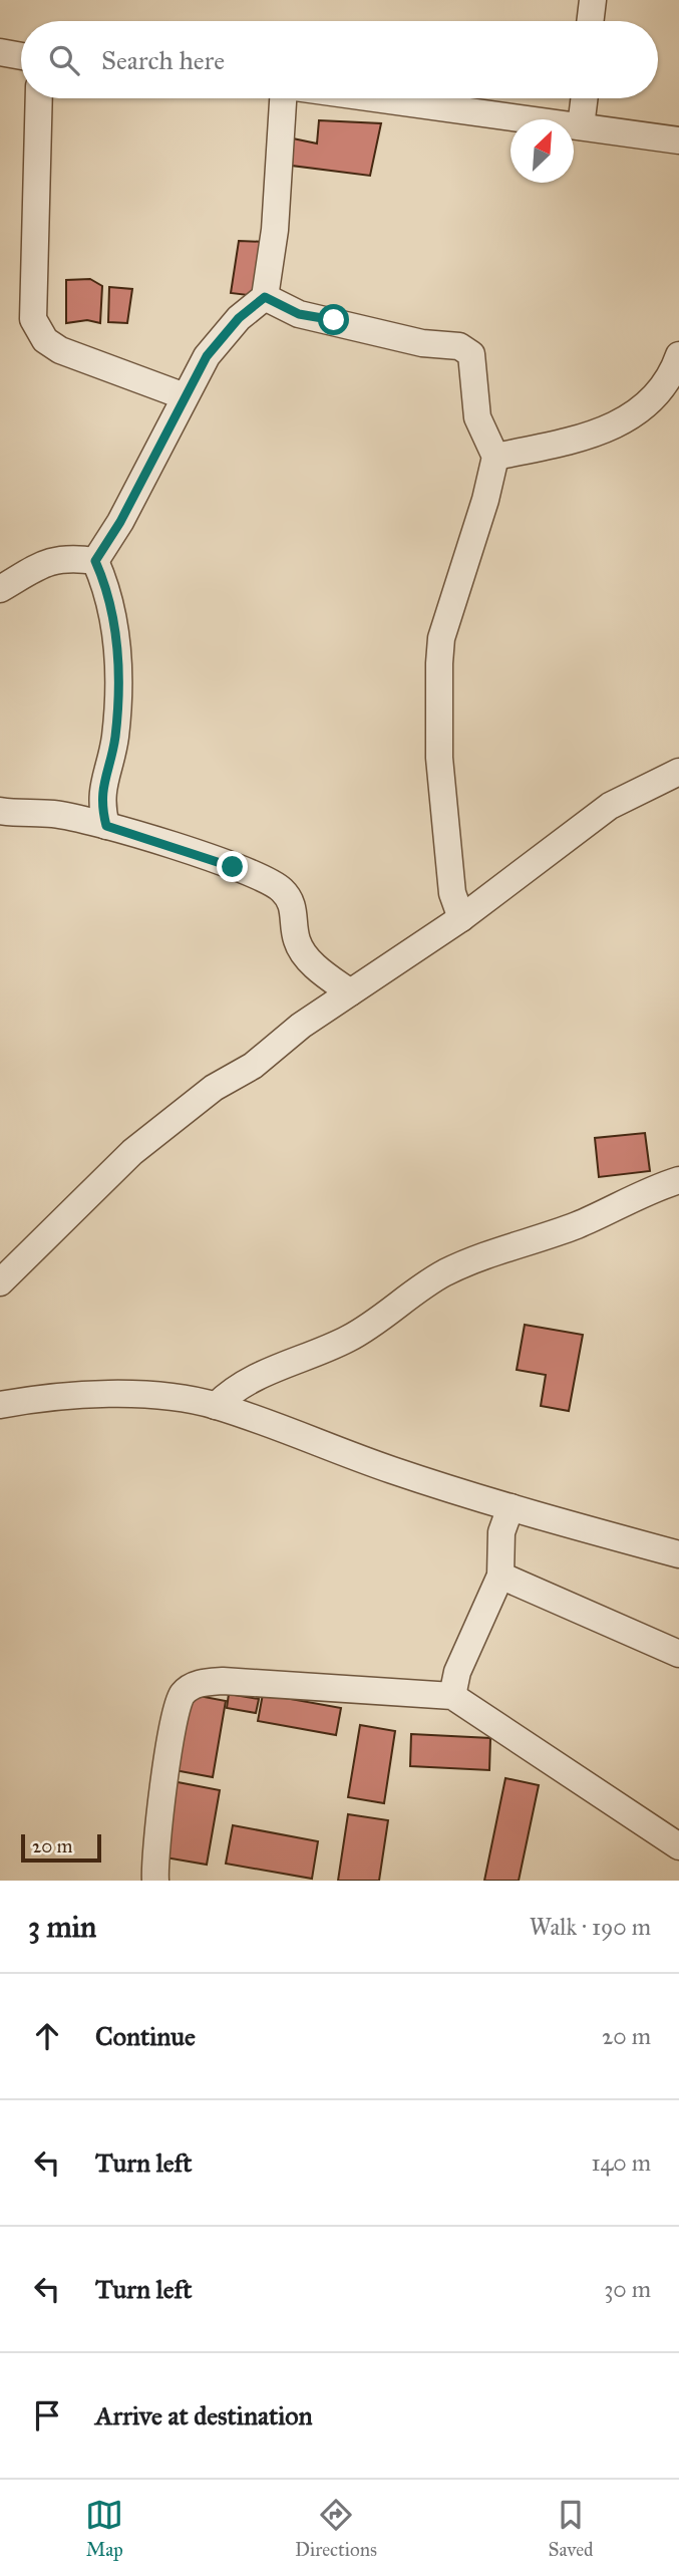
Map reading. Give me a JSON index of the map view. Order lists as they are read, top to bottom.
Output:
{
  "scale_bar": "20 m",
  "north": "top right",
  "page": {
    "search": "Search here",
    "scale": "20 m",
    "heading": ["3 min", "Walk · 190 m"],
    "list": [
      ["Continue", "20 m"],
      ["Turn left", "140 m"],
      ["Turn left", "30 m"],
      "Arrive at destination"
    ],
    "nav": ["Map", "Directions", "Saved"]
  }
}
